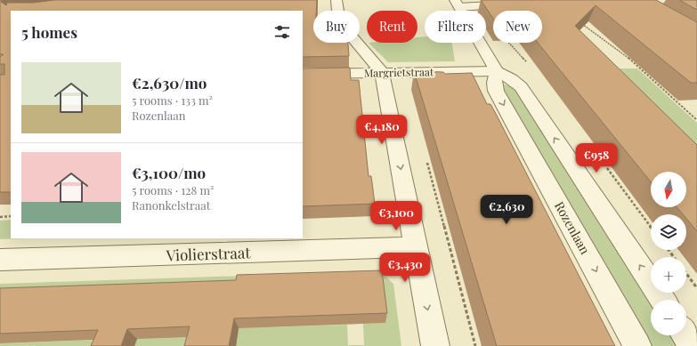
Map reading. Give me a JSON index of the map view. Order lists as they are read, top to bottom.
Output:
{
  "streets": {
    "street": ["Margrietstraat", "Rozenlaan", "Violierstraat"]
  },
  "crossings": [
    ["Margrietstraat", "Rozenlaan"]
  ],
  "north": "bottom",
  "page": {
    "chip": [
      "Buy",
      "Rent",
      "Filters",
      "New"
    ],
    "heading": "5 homes",
    "list": [
      {
        "name": "€2,630/mo",
        "note": "5 rooms · 133 m² · Rozenlaan"
      },
      {
        "name": "€3,100/mo",
        "note": "5 rooms · 128 m² · Ranonkelstraat"
      }
    ],
    "price": [
      "€4,180",
      "€958",
      "€2,630",
      "€3,100",
      "€3,430"
    ],
    "map_buttons": ["+", "−"]
  }
}
